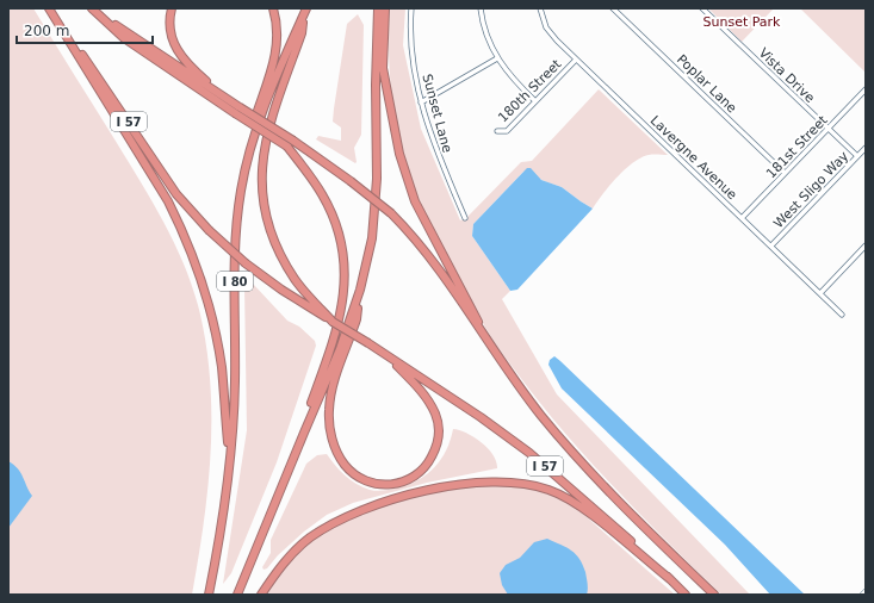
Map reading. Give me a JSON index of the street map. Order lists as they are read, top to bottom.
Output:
{
  "streets": {
    "highway": ["I 57", "I 80"],
    "street": [
      "Vista Drive",
      "Poplar Lane",
      "180th Street",
      "Sunset Lane",
      "181st Street",
      "Lavergne Avenue",
      "West Sligo Way"
    ]
  },
  "crossings": [
    ["Vista Drive", "181st Street"],
    ["Vista Drive", "West Sligo Way"],
    ["Poplar Lane", "181st Street"],
    ["180th Street", "Lavergne Avenue"],
    ["181st Street", "Lavergne Avenue"],
    ["Lavergne Avenue", "West Sligo Way"]
  ],
  "parks": ["Sunset Park"],
  "scale_bar": "200 m"
}
